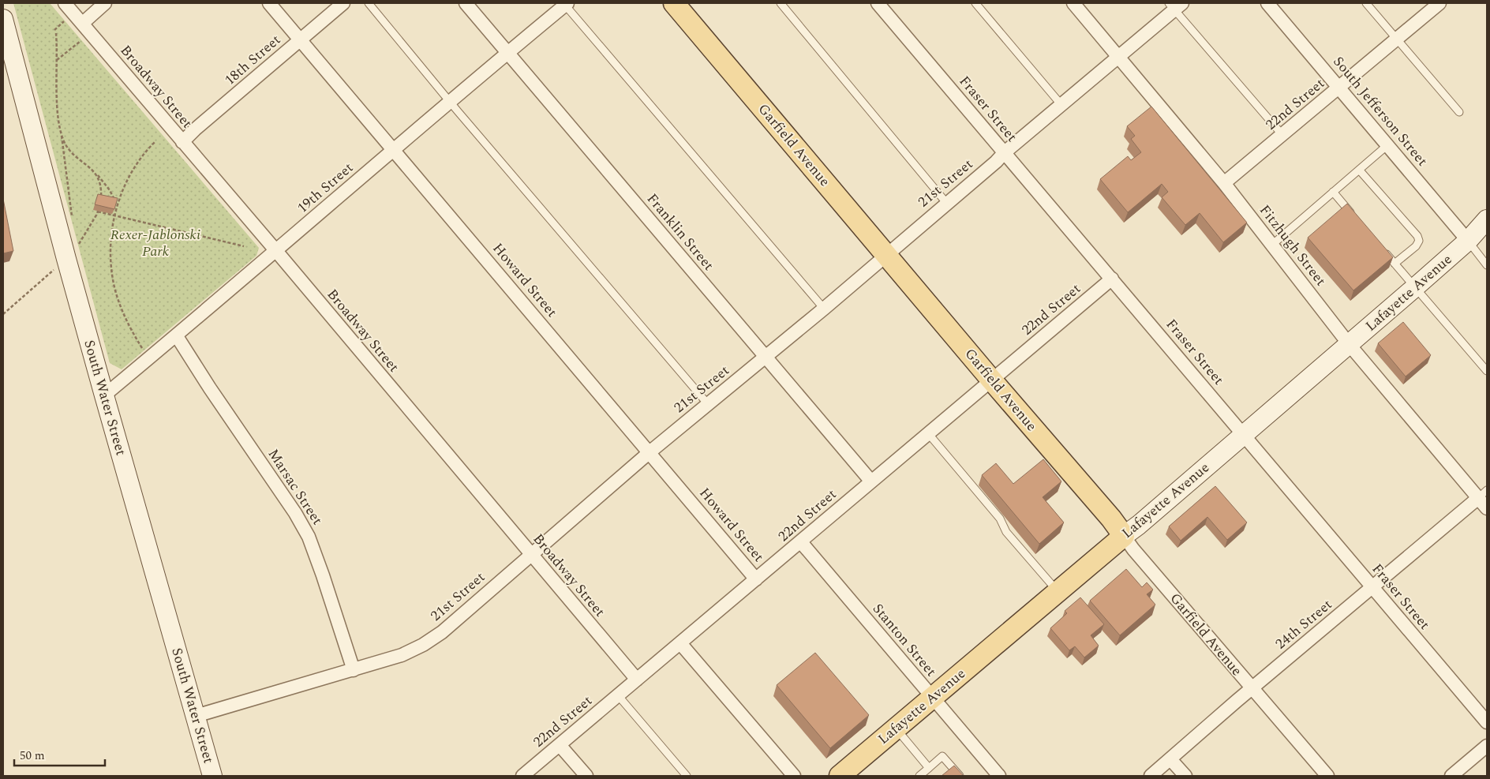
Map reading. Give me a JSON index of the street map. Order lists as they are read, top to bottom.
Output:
{
  "streets": {
    "main road": ["Garfield Avenue", "Lafayette Avenue"],
    "street": [
      "18th Street",
      "Broadway Street",
      "22nd Street",
      "Fraser Street",
      "South Jefferson Street",
      "21st Street",
      "19th Street",
      "Franklin Street",
      "Fitzhugh Street",
      "Howard Street",
      "South Water Street",
      "Marsac Street",
      "24th Street",
      "Stanton Street"
    ]
  },
  "crossings": [
    ["18th Street", "Broadway Street"],
    ["18th Street", "Howard Street"],
    ["Broadway Street", "22nd Street"],
    ["Broadway Street", "21st Street"],
    ["Broadway Street", "19th Street"],
    ["22nd Street", "Fraser Street"],
    ["22nd Street", "South Jefferson Street"],
    ["22nd Street", "Garfield Avenue"],
    ["22nd Street", "Franklin Street"],
    ["22nd Street", "Fitzhugh Street"],
    ["22nd Street", "Howard Street"],
    ["22nd Street", "Stanton Street"],
    ["Fraser Street", "21st Street"],
    ["Fraser Street", "Lafayette Avenue"],
    ["Fraser Street", "24th Street"],
    ["South Jefferson Street", "Lafayette Avenue"],
    ["Garfield Avenue", "21st Street"],
    ["Garfield Avenue", "Lafayette Avenue"],
    ["Garfield Avenue", "24th Street"],
    ["21st Street", "Franklin Street"],
    ["21st Street", "Fitzhugh Street"],
    ["21st Street", "Howard Street"],
    ["21st Street", "South Water Street"],
    ["21st Street", "Marsac Street"],
    ["19th Street", "Franklin Street"],
    ["19th Street", "Howard Street"],
    ["19th Street", "South Water Street"],
    ["19th Street", "Marsac Street"],
    ["Fitzhugh Street", "Lafayette Avenue"],
    ["Fitzhugh Street", "24th Street"],
    ["Lafayette Avenue", "Stanton Street"]
  ],
  "parks": ["Rexer-Jablonski Park"],
  "scale_bar": "50 m"
}
